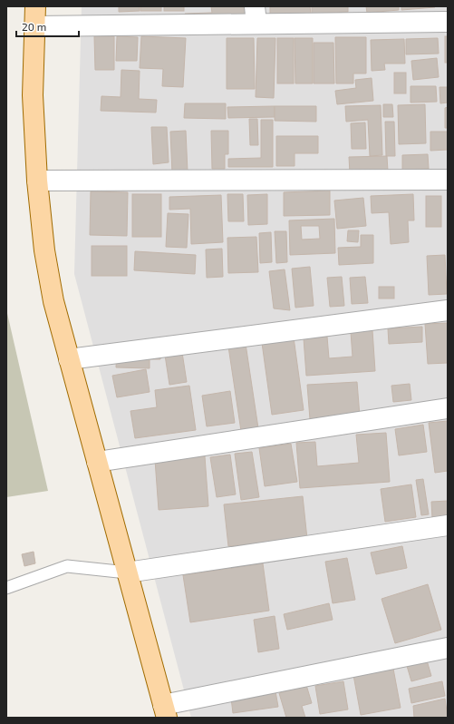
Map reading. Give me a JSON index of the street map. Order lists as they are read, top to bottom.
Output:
{
  "scale_bar": "20 m"
}
